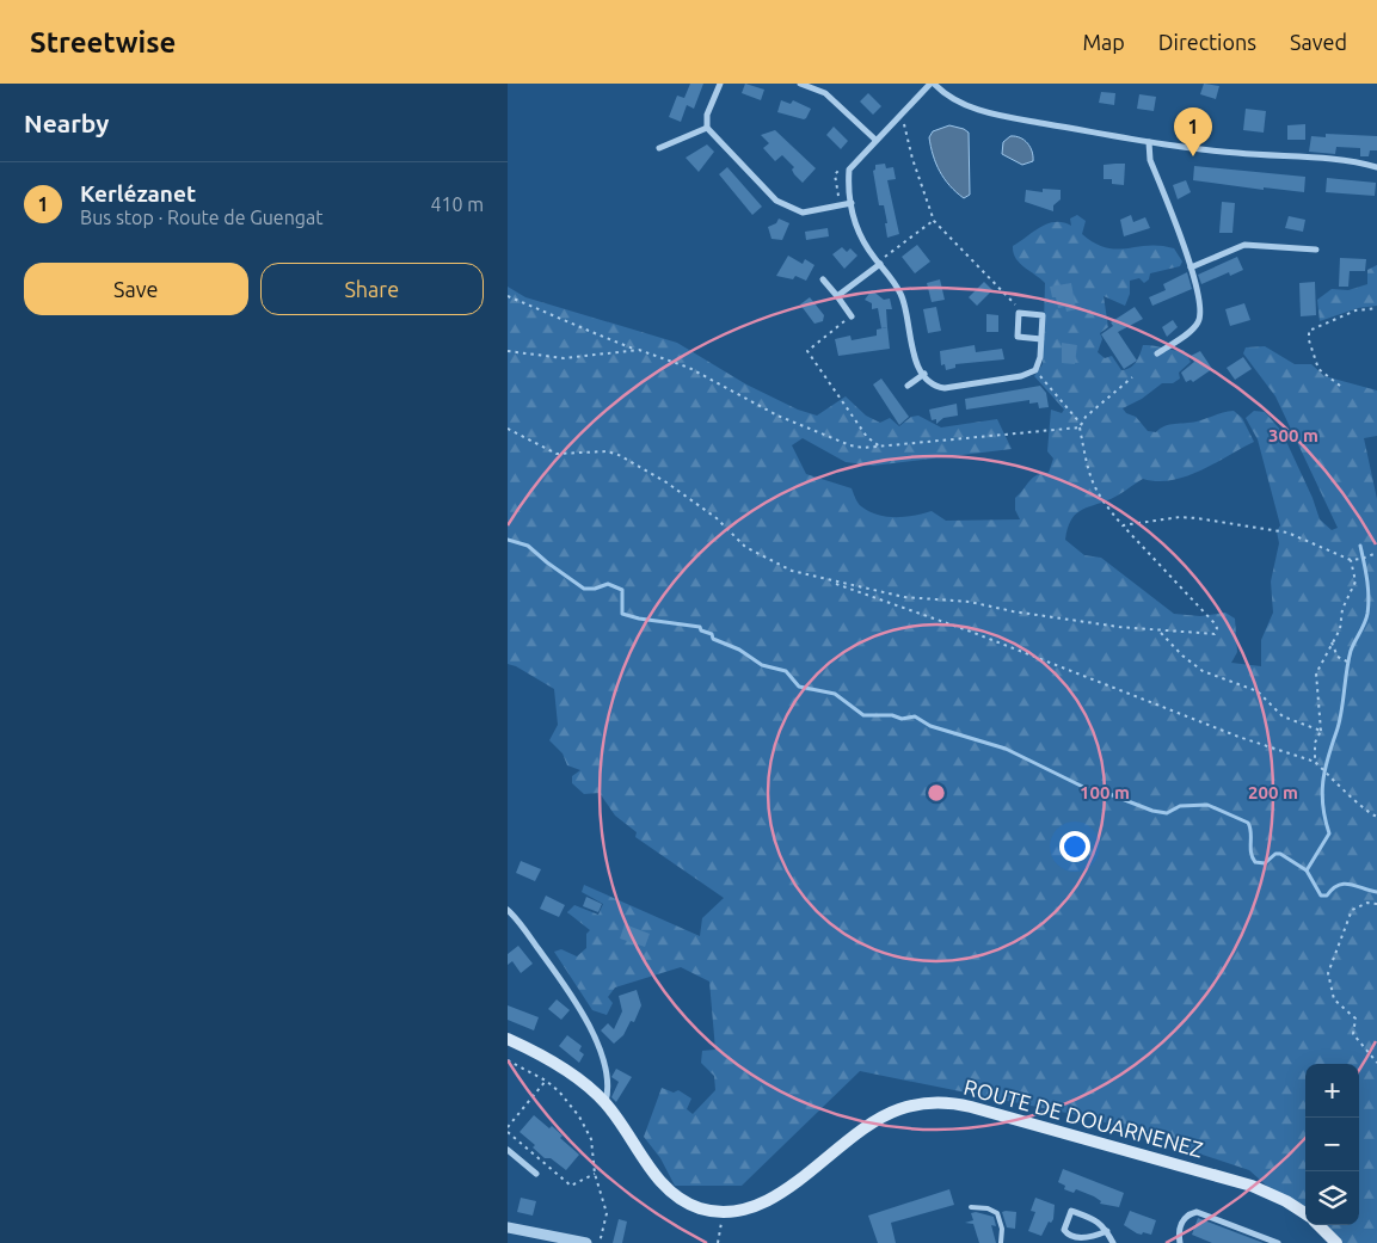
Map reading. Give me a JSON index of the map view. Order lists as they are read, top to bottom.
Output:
{
  "streets": {
    "main road": ["ROUTE DE DOUARNENEZ"]
  },
  "page": {
    "header": "Streetwise",
    "nav": ["Map", "Directions", "Saved"],
    "heading": "Nearby",
    "pins": "1",
    "list": [
      {
        "mark": "1",
        "name": "Kerlézanet",
        "note": "Bus stop · Route de Guengat",
        "value": "410 m"
      }
    ],
    "buttons": ["Save", "Share"],
    "map_buttons": ["+", "−"]
  },
  "rings": ["300 m", "100 m", "200 m"]
}
